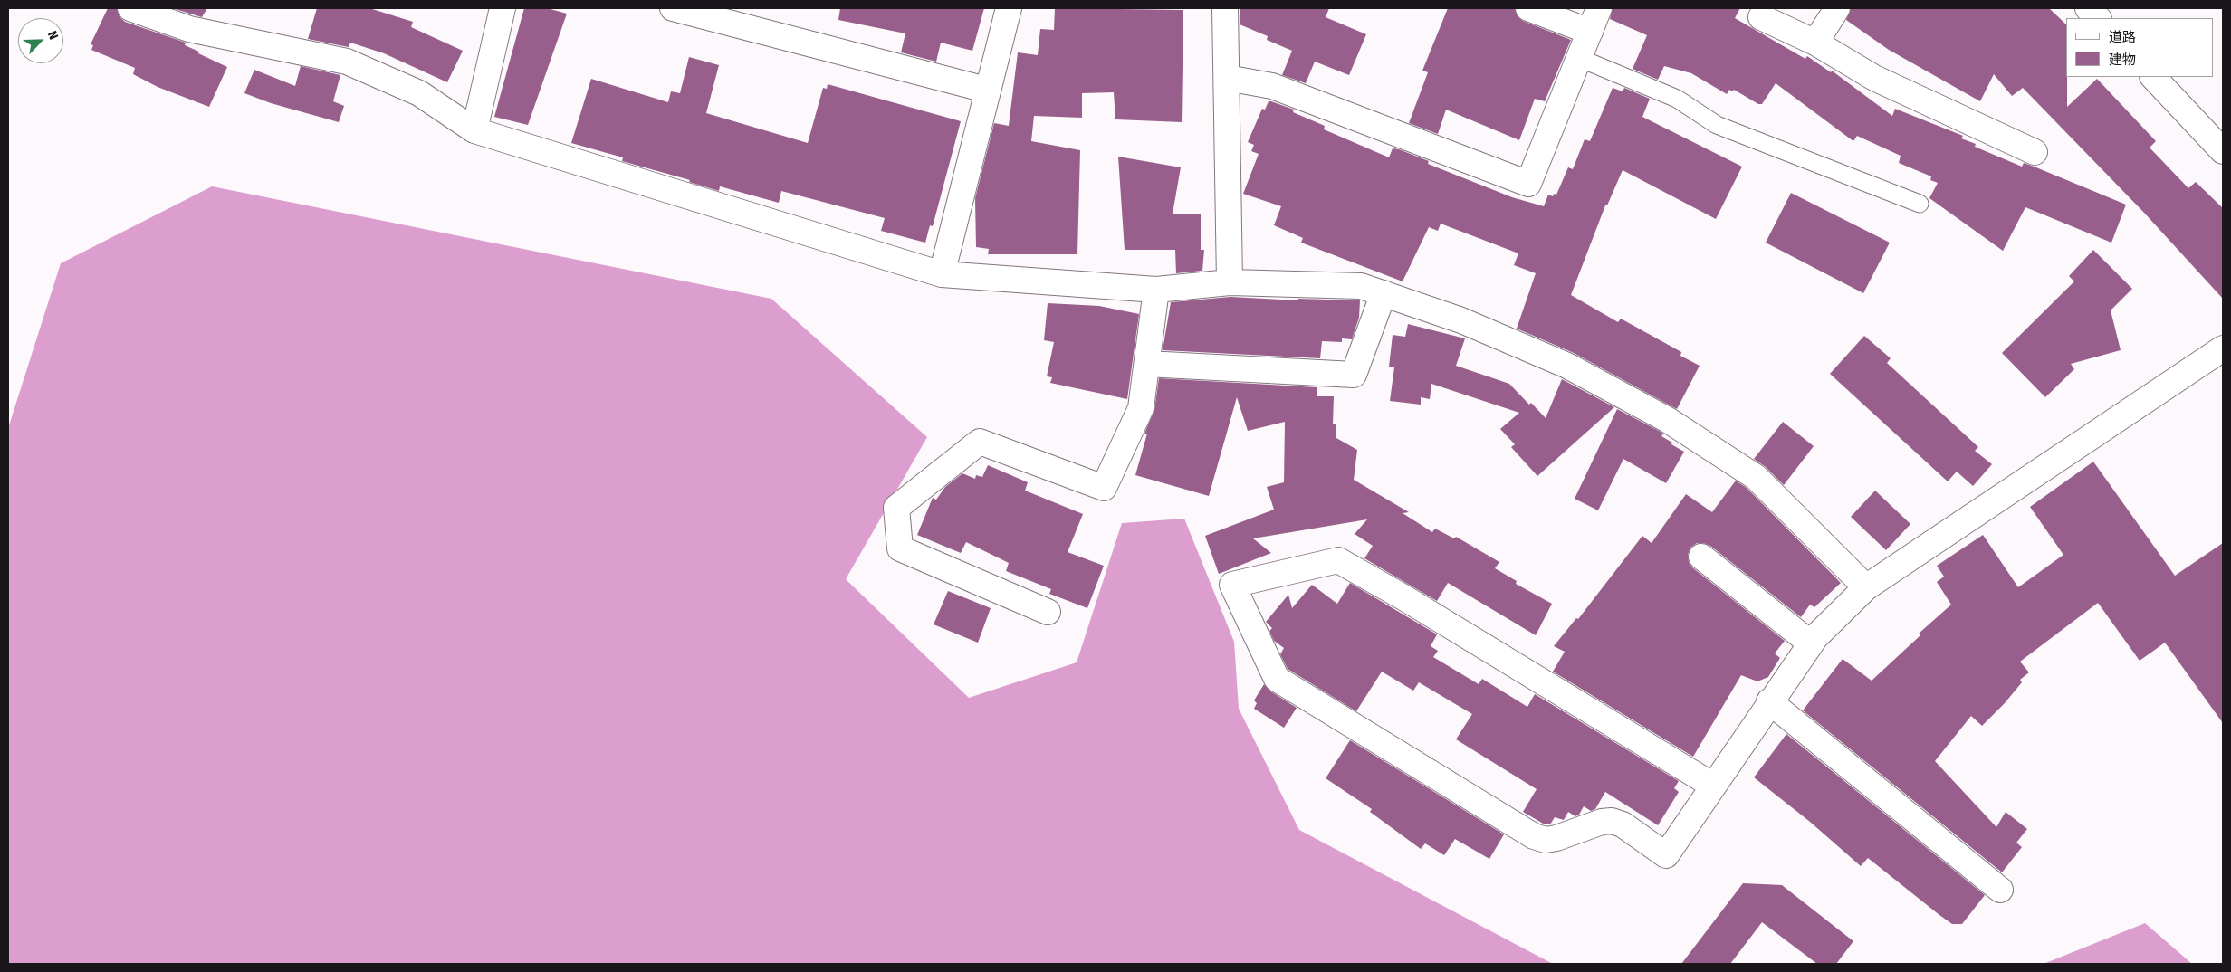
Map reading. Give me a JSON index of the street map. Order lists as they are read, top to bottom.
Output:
{
  "legend": ["道路", "建物"],
  "north": "top right"
}
